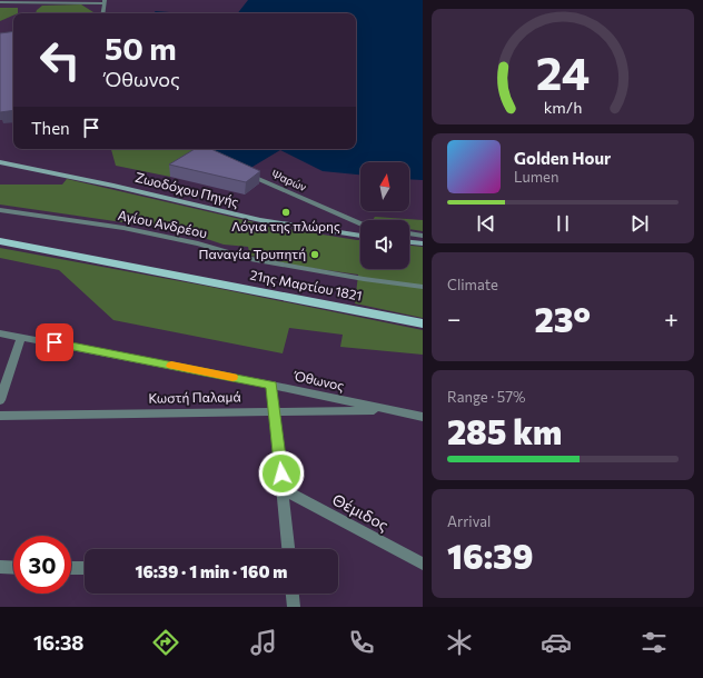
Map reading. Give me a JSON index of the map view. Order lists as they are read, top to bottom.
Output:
{
  "streets": {
    "main road": ["Ζωοδόχου Πηγής", "21ης Μαρτίου 1821"],
    "street": [
      "Ψαρών",
      "Αγίου Ανδρέου",
      "Όθωνος",
      "Κωστή Παλαμά",
      "Θέμιδος"
    ]
  },
  "crossings": [
    ["Όθωνος", "Κωστή Παλαμά"]
  ],
  "places": ["Λόγια της πλώρης", "Παναγία Τρυπητή"],
  "north": "top",
  "page": {
    "turn": ["50 m", "Όθωνος"],
    "then": "Then",
    "song": ["Golden Hour", "Lumen"],
    "tile": [
      "Climate",
      ["Range · 57%", "285 km"],
      ["Arrival", "16:39"]
    ],
    "heat": ["−", "23°", "+"],
    "limit": "30",
    "trip": "16:39 · 1 min · 160 m",
    "tabs": "16:38",
    "gauge": ["24", "km/h"]
  }
}
